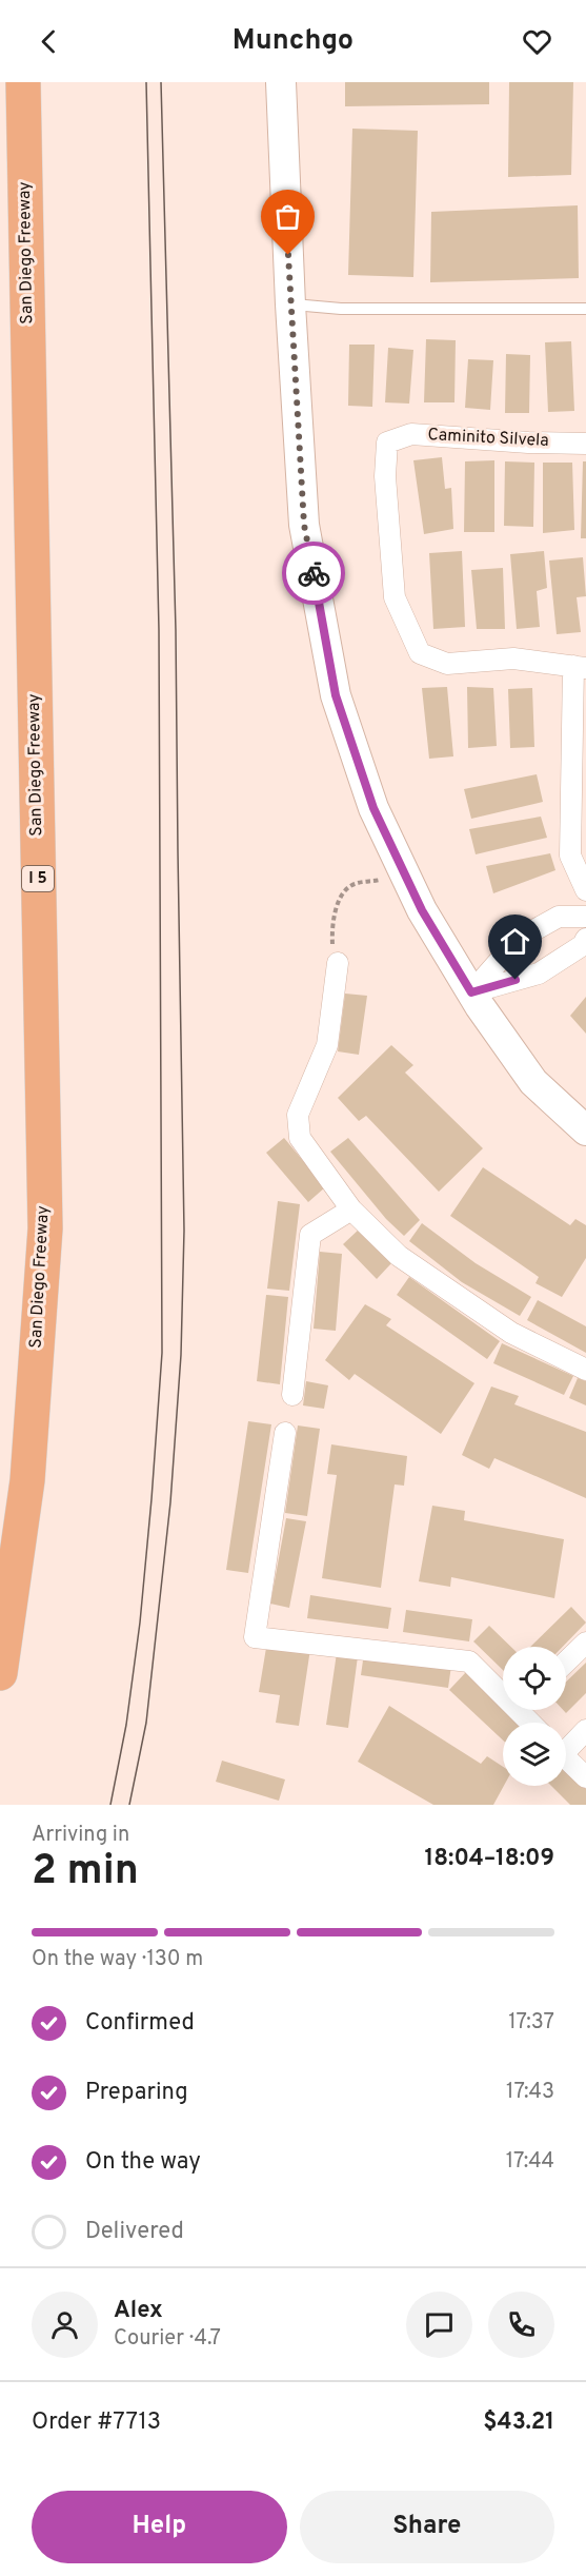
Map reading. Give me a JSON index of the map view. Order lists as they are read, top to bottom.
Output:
{
  "streets": {
    "highway": ["San Diego Freeway", "I 5"],
    "street": ["Caminito Silvela"]
  },
  "page": {
    "header": "Munchgo",
    "heading": ["2 min", "Arriving in", "18:04–18:09"],
    "panel": [
      "Alex",
      "Courier · 4.7",
      "Order #7713",
      "$43.21"
    ],
    "bar": "On the way · 130 m",
    "list": [
      ["Confirmed", "17:37"],
      ["Preparing", "17:43"],
      ["On the way", "17:44"],
      "Delivered"
    ],
    "buttons": ["Help", "Share"]
  }
}
